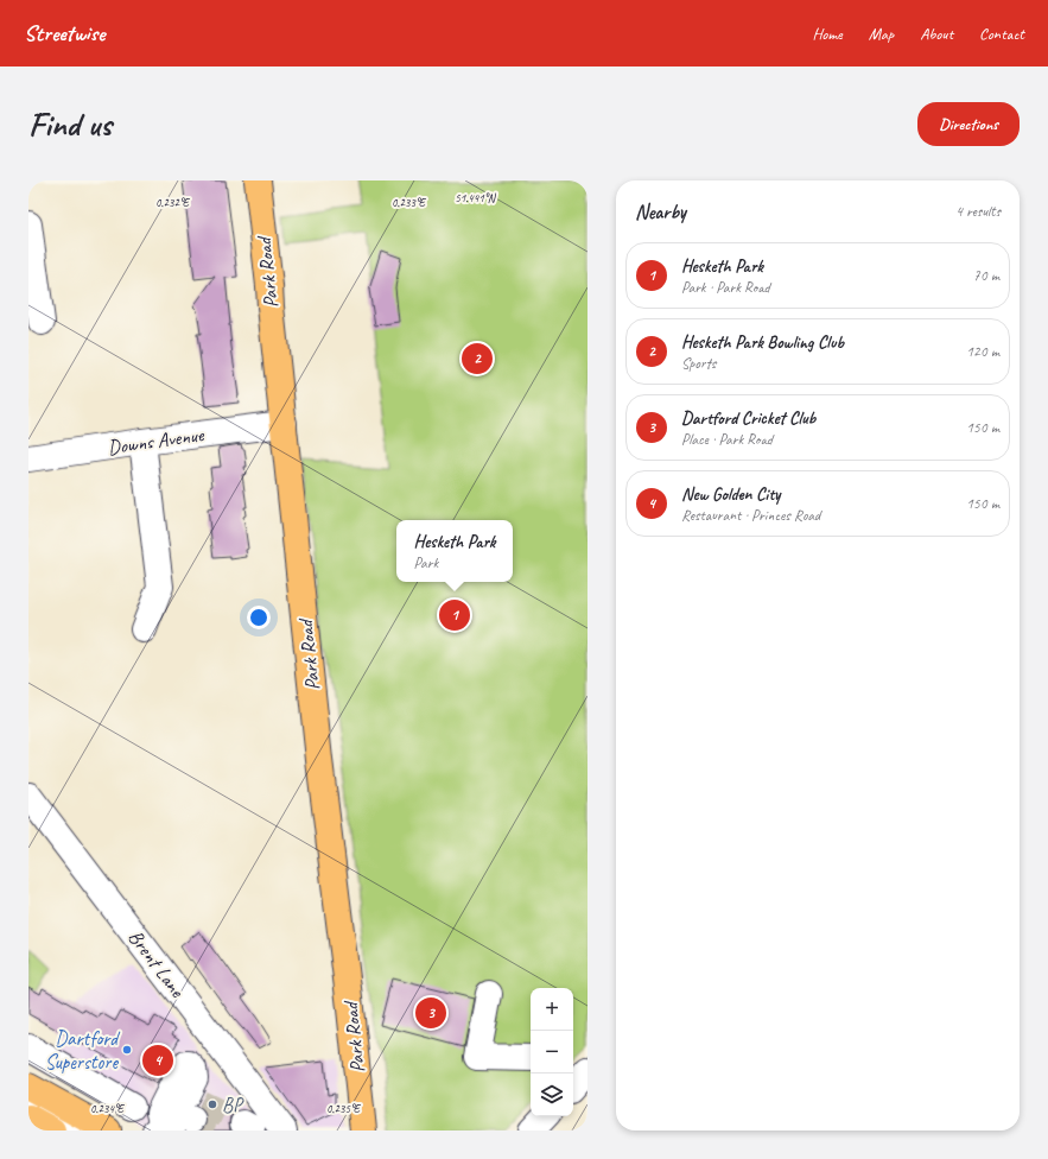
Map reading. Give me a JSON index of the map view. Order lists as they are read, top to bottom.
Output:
{
  "streets": {
    "main road": ["Park Road"],
    "street": ["Downs Avenue", "Brent Lane"]
  },
  "crossings": [
    ["Park Road", "Downs Avenue"]
  ],
  "places": ["Dartford Superstore", "BP"],
  "page": {
    "header": "Streetwise",
    "nav": [
      "Home",
      "Map",
      "About",
      "Contact"
    ],
    "buttons": "Directions",
    "title": "Find us",
    "heading": ["Nearby", "4 results"],
    "list": [
      {
        "mark": "1",
        "name": "Hesketh Park",
        "note": "Park · Park Road",
        "value": "70 m"
      },
      {
        "mark": "2",
        "name": "Hesketh Park Bowling Club",
        "note": "Sports",
        "value": "120 m"
      },
      {
        "mark": "3",
        "name": "Dartford Cricket Club",
        "note": "Place · Park Road",
        "value": "150 m"
      },
      {
        "mark": "4",
        "name": "New Golden City",
        "note": "Restaurant · Princes Road",
        "value": "150 m"
      }
    ],
    "pins": [
      "2",
      "1",
      "3",
      "4"
    ],
    "popup": ["Hesketh Park", "Park"],
    "map_buttons": ["+", "−"]
  },
  "coordinates": [
    "51.441°N",
    "0.232°E",
    "0.233°E",
    "0.234°E",
    "0.235°E"
  ]
}
